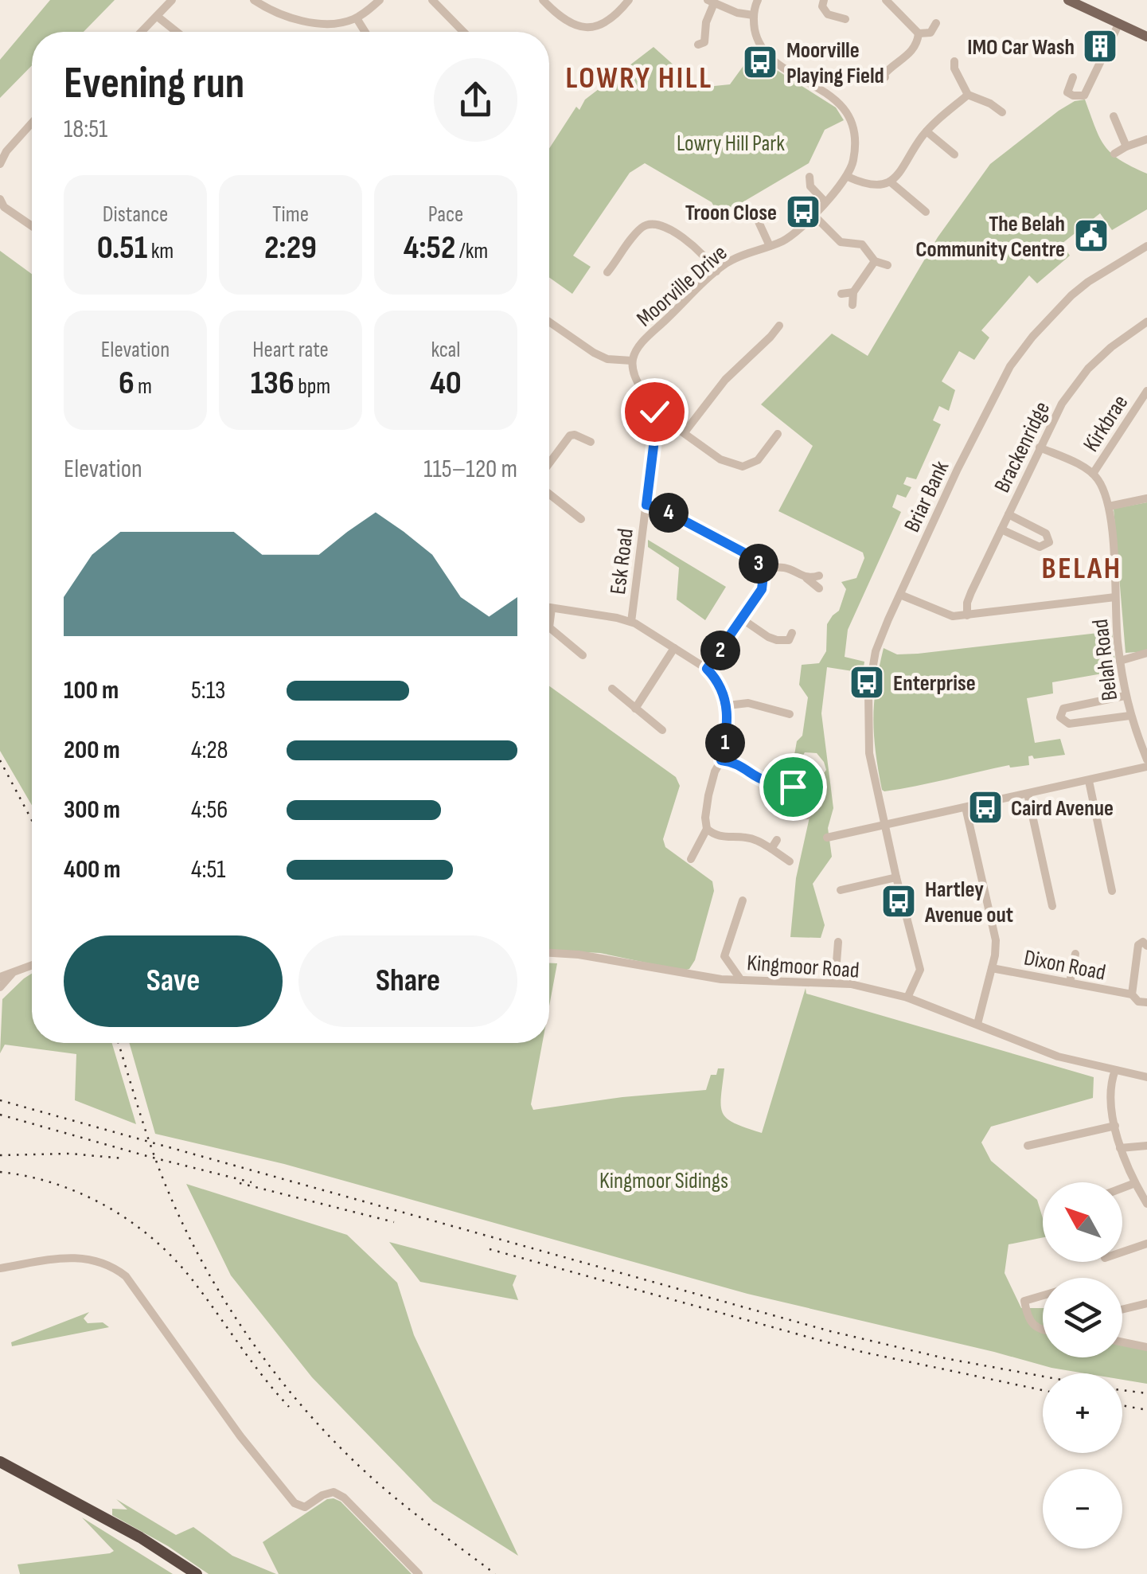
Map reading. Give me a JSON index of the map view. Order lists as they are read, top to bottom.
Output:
{
  "streets": {
    "street": [
      "Moorville Drive",
      "Kirkbrae",
      "Brackenridge",
      "Briar Bank",
      "Esk Road",
      "Belah Road",
      "Dixon Road",
      "Kingmoor Road"
    ]
  },
  "crossings": [
    ["Kirkbrae", "Belah Road"],
    ["Briar Bank", "Kingmoor Road"]
  ],
  "districts": ["LOWRY HILL", "BELAH"],
  "parks": ["Lowry Hill Park", "Kingmoor Sidings"],
  "places": {
    "building": ["IMO Car Wash"],
    "bus stop": [
      "Moorville Playing Field",
      "Troon Close",
      "Enterprise",
      "Caird Avenue",
      "Hartley Avenue out"
    ],
    "public building": ["The Belah Community Centre"]
  },
  "north": "top left",
  "page": {
    "heading": ["Evening run", "18:51"],
    "stats": [
      ["Distance", "0.51 km"],
      ["Time", "2:29"],
      ["Pace", "4:52 /km"],
      ["Elevation", "6 m"],
      ["Heart rate", "136 bpm"],
      ["kcal", "40"]
    ],
    "chart": ["Elevation", "115–120 m"],
    "pins": [
      "4",
      "3",
      "2",
      "1"
    ],
    "list": [
      {
        "name": "100 m",
        "note": "5:13"
      },
      {
        "name": "200 m",
        "note": "4:28"
      },
      {
        "name": "300 m",
        "note": "4:56"
      },
      {
        "name": "400 m",
        "note": "4:51"
      }
    ],
    "buttons": ["Save", "Share"],
    "map_buttons": ["+", "−"]
  }
}
